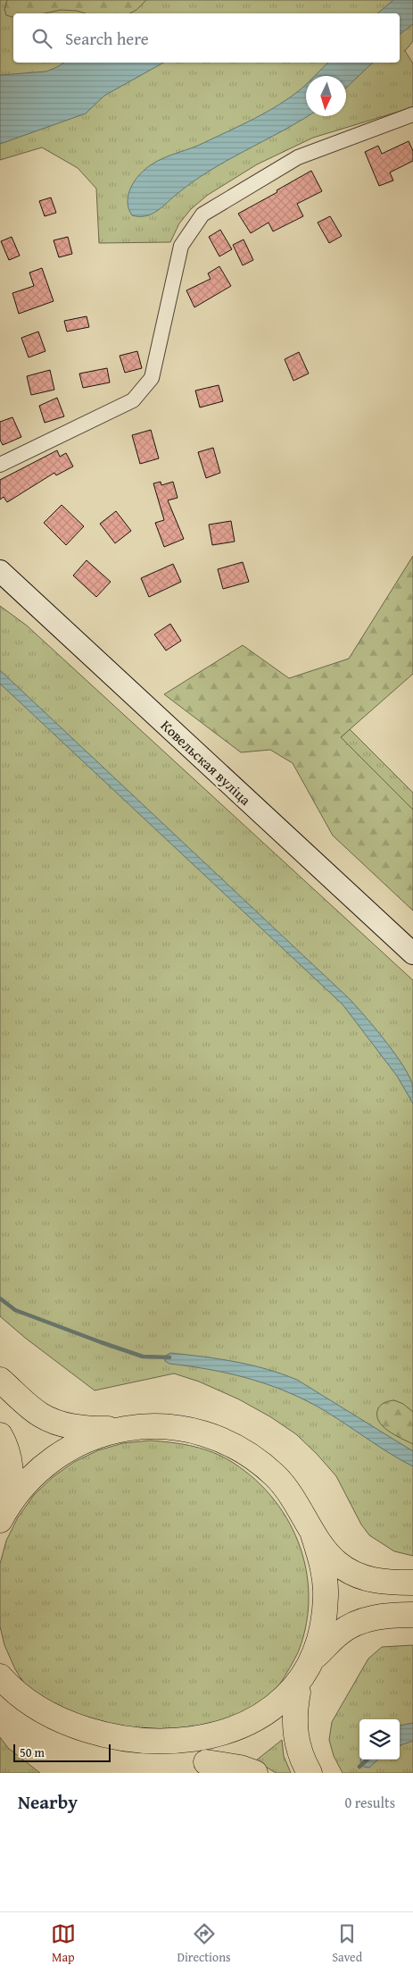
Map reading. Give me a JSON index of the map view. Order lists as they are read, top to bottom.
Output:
{
  "streets": {
    "main road": ["Ковельская вуліца"]
  },
  "scale_bar": "50 m",
  "north": "bottom",
  "page": {
    "search": "Search here",
    "scale": "50 m",
    "heading": ["Nearby", "0 results"],
    "nav": ["Map", "Directions", "Saved"]
  }
}
